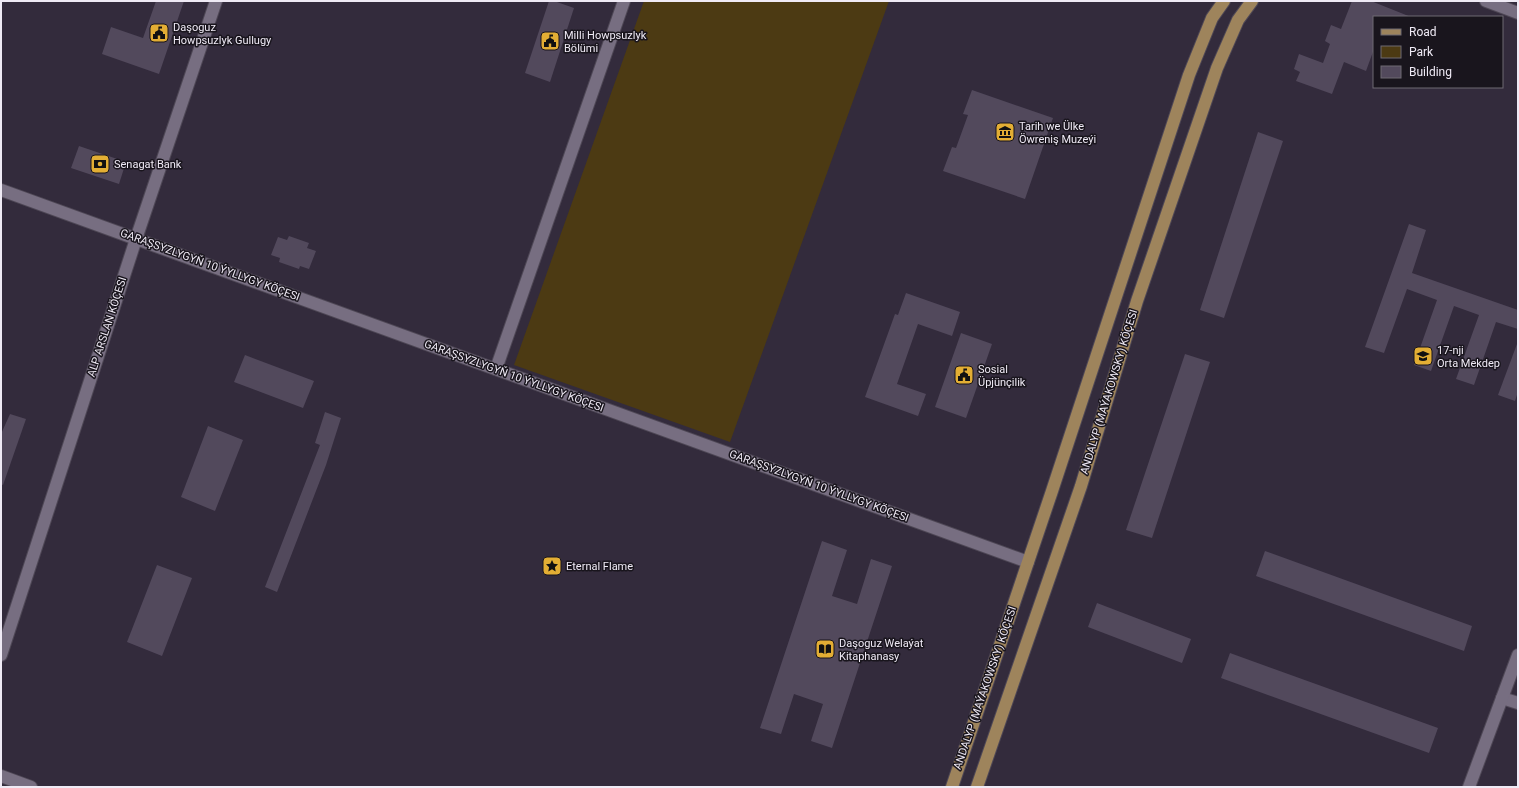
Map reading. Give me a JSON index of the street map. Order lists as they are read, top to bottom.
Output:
{
  "streets": {
    "main road": ["ANDALYP (MAÝAKOWSKY) KÖÇESI"],
    "street": ["GARAŞSYZLYGYŇ 10 ÝYLLYGY KÖÇESI", "ALP ARSLAN KÖÇESI"]
  },
  "crossings": [
    ["GARAŞSYZLYGYŇ 10 ÝYLLYGY KÖÇESI", "ALP ARSLAN KÖÇESI"],
    ["GARAŞSYZLYGYŇ 10 ÝYLLYGY KÖÇESI", "ANDALYP (MAÝAKOWSKY) KÖÇESI"]
  ],
  "places": {
    "public building": ["Daşoguz Howpsuzlyk Gullugy", "Milli Howpsuzlyk Bölümi", "Sosial Üpjünçilik"],
    "museum": ["Tarih we Ülke Öwreniş Muzeýi"],
    "bank": ["Senagat Bank"],
    "school or university": ["17-nji Orta Mekdep"],
    "place": ["Eternal Flame"],
    "library": ["Daşoguz Welaýat Kitaphanasy"]
  },
  "legend": ["Road", "Park", "Building"]
}
